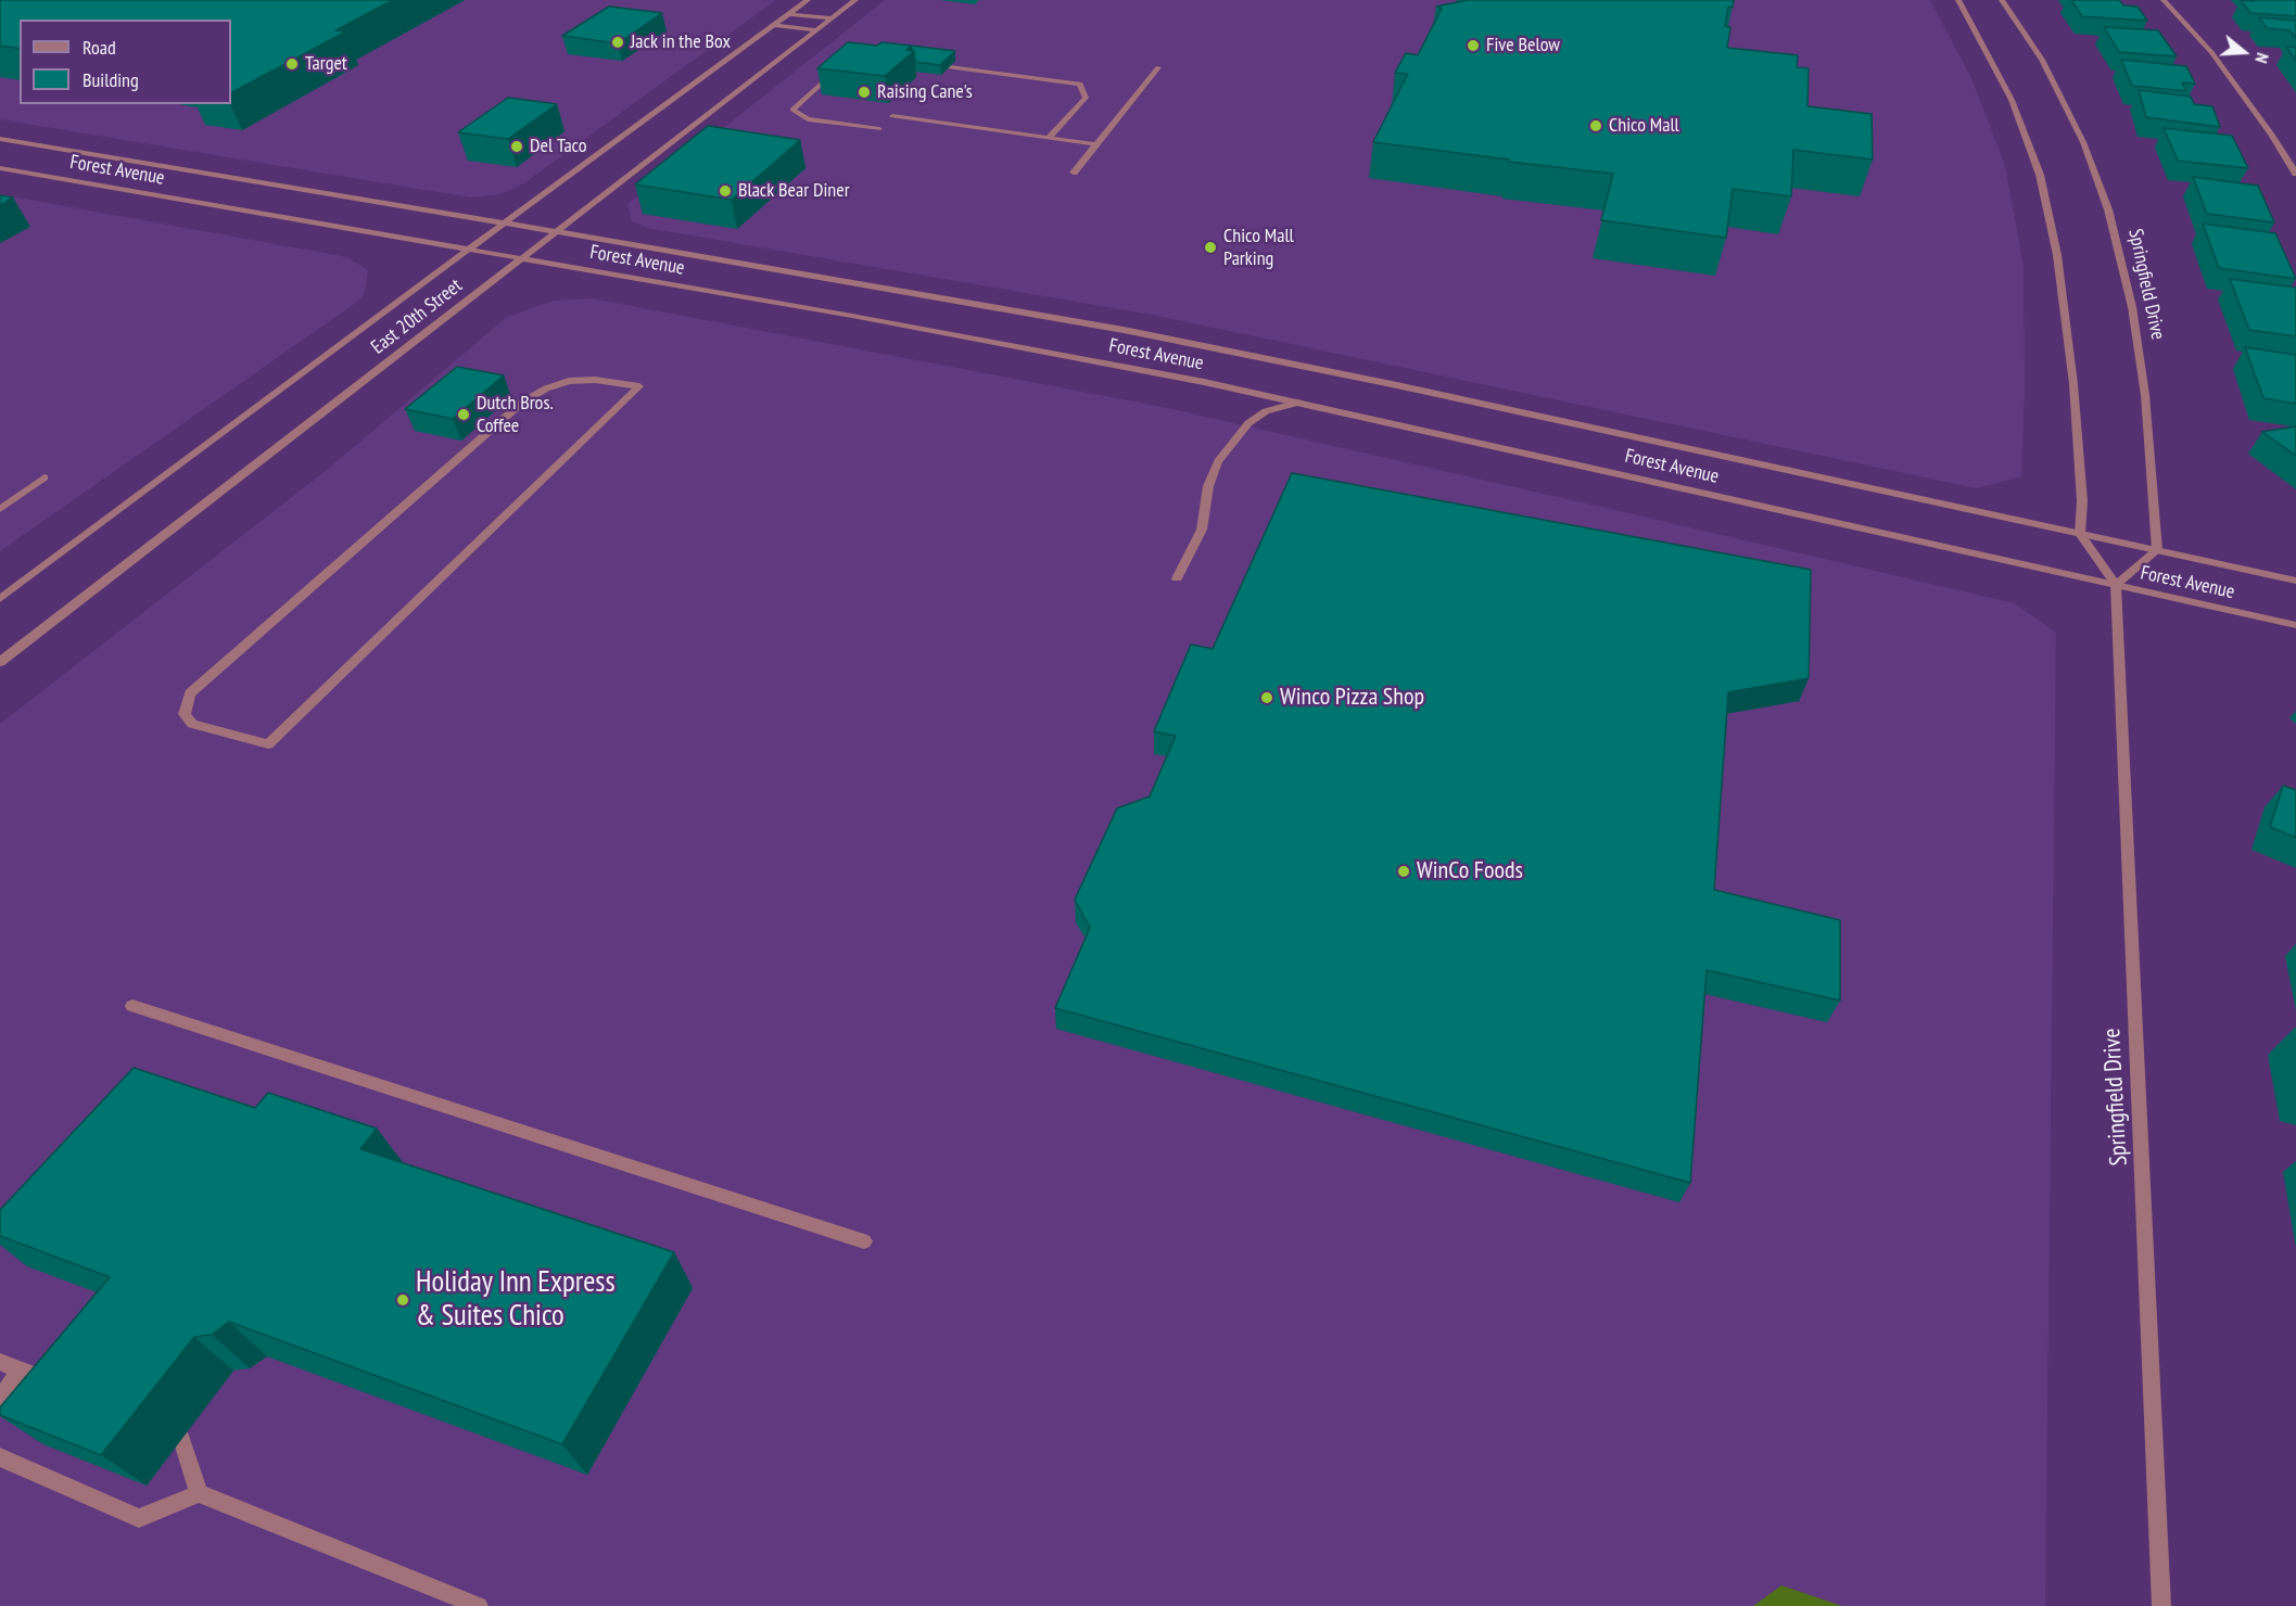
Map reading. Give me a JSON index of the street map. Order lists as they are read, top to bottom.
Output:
{
  "streets": {
    "street": ["Forest Avenue", "Springfield Drive", "East 20th Street"]
  },
  "crossings": [
    ["Forest Avenue", "Springfield Drive"],
    ["Forest Avenue", "East 20th Street"]
  ],
  "places": [
    "Jack in the Box",
    "Five Below",
    "Target",
    "Raising Cane's",
    "Chico Mall",
    "Del Taco",
    "Black Bear Diner",
    "Chico Mall Parking",
    "Dutch Bros. Coffee",
    "Winco Pizza Shop",
    "WinCo Foods",
    "Holiday Inn Express & Suites Chico"
  ],
  "legend": ["Road", "Building"],
  "north": "right"
}
